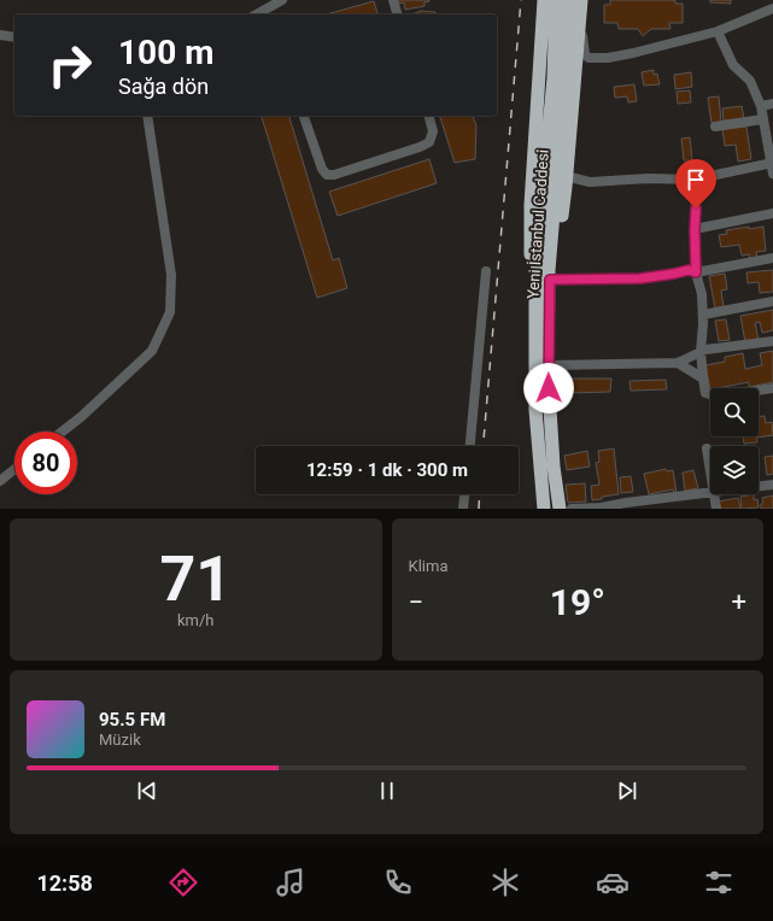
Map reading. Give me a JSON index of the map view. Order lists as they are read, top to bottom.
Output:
{
  "streets": {
    "highway": ["Yeni İstanbul Caddesi"]
  },
  "page": {
    "turn": ["100 m", "Sağa dön"],
    "limit": "80",
    "trip": "12:59 · 1 dk · 300 m",
    "tile": [
      ["71", "km/h"],
      "Klima"
    ],
    "heat": ["−", "19°", "+"],
    "song": ["95.5 FM", "Müzik"],
    "tabs": "12:58"
  }
}
